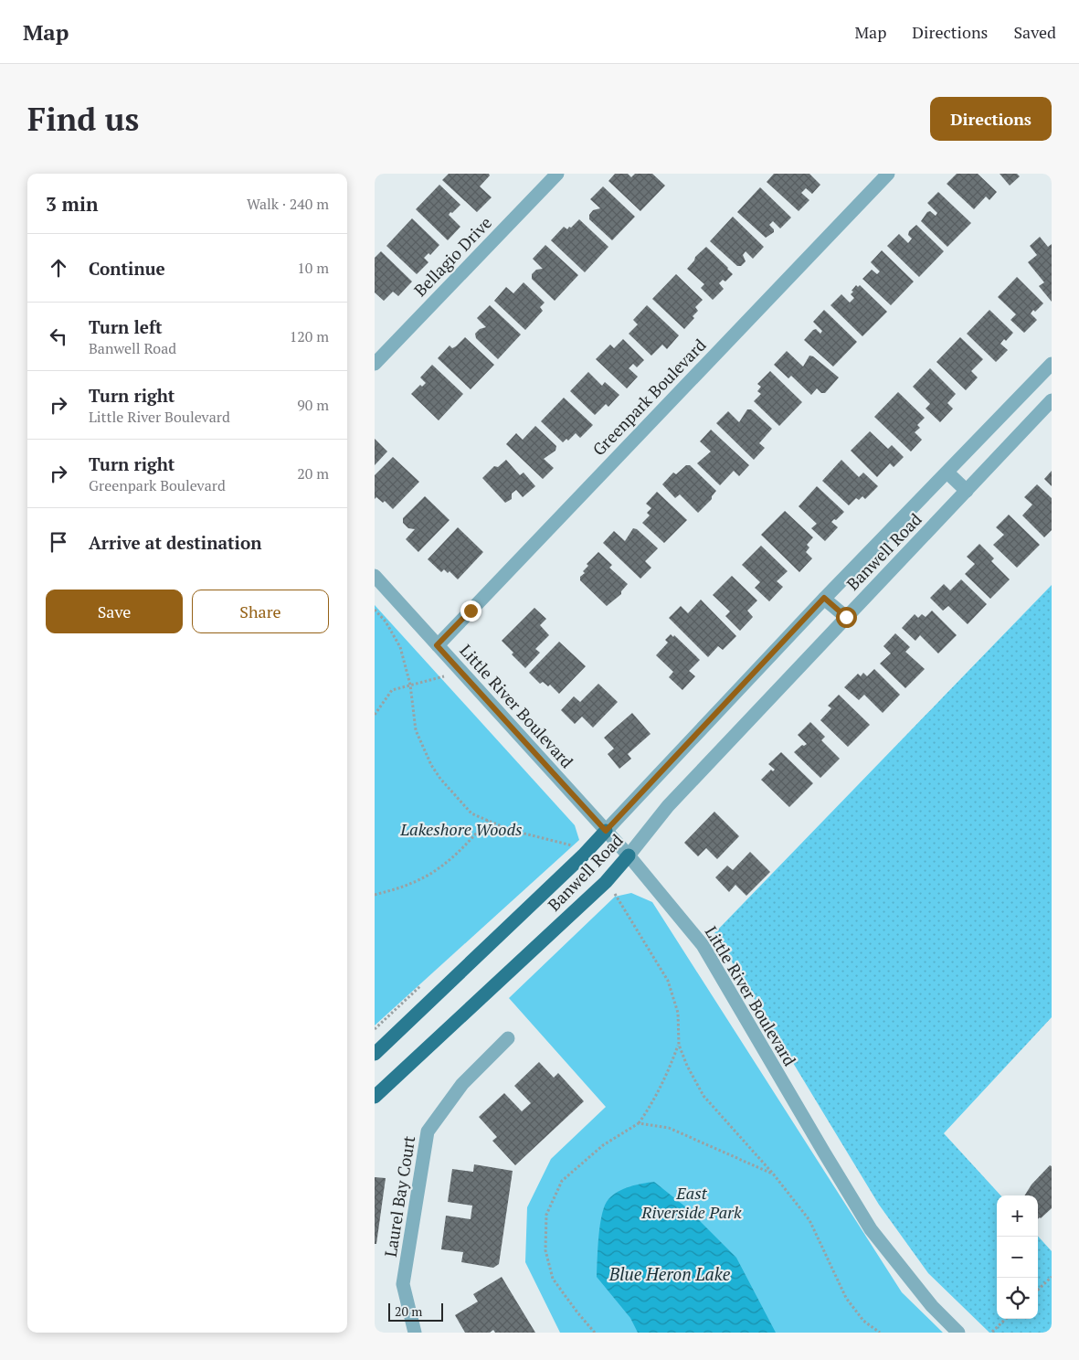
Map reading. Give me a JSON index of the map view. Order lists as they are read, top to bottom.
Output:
{
  "streets": {
    "main road": ["Banwell Road"],
    "street": [
      "Bellagio Drive",
      "Greenpark Boulevard",
      "Little River Boulevard",
      "Laurel Bay Court"
    ]
  },
  "crossings": [
    ["Greenpark Boulevard", "Little River Boulevard"],
    ["Banwell Road", "Little River Boulevard"]
  ],
  "water": ["Blue Heron Lake"],
  "parks": ["Lakeshore Woods", "East Riverside Park"],
  "scale_bar": "20 m",
  "page": {
    "header": "Map",
    "nav": ["Map", "Directions", "Saved"],
    "buttons": [
      "Directions",
      ["Save", "Share"]
    ],
    "title": "Find us",
    "heading": ["3 min", "Walk · 240 m"],
    "list": [
      ["Continue", "10 m"],
      ["Turn left", "Banwell Road", "120 m"],
      ["Turn right", "Little River Boulevard", "90 m"],
      ["Turn right", "Greenpark Boulevard", "20 m"],
      "Arrive at destination"
    ],
    "map_buttons": ["+", "−"],
    "scale": "20 m"
  }
}
